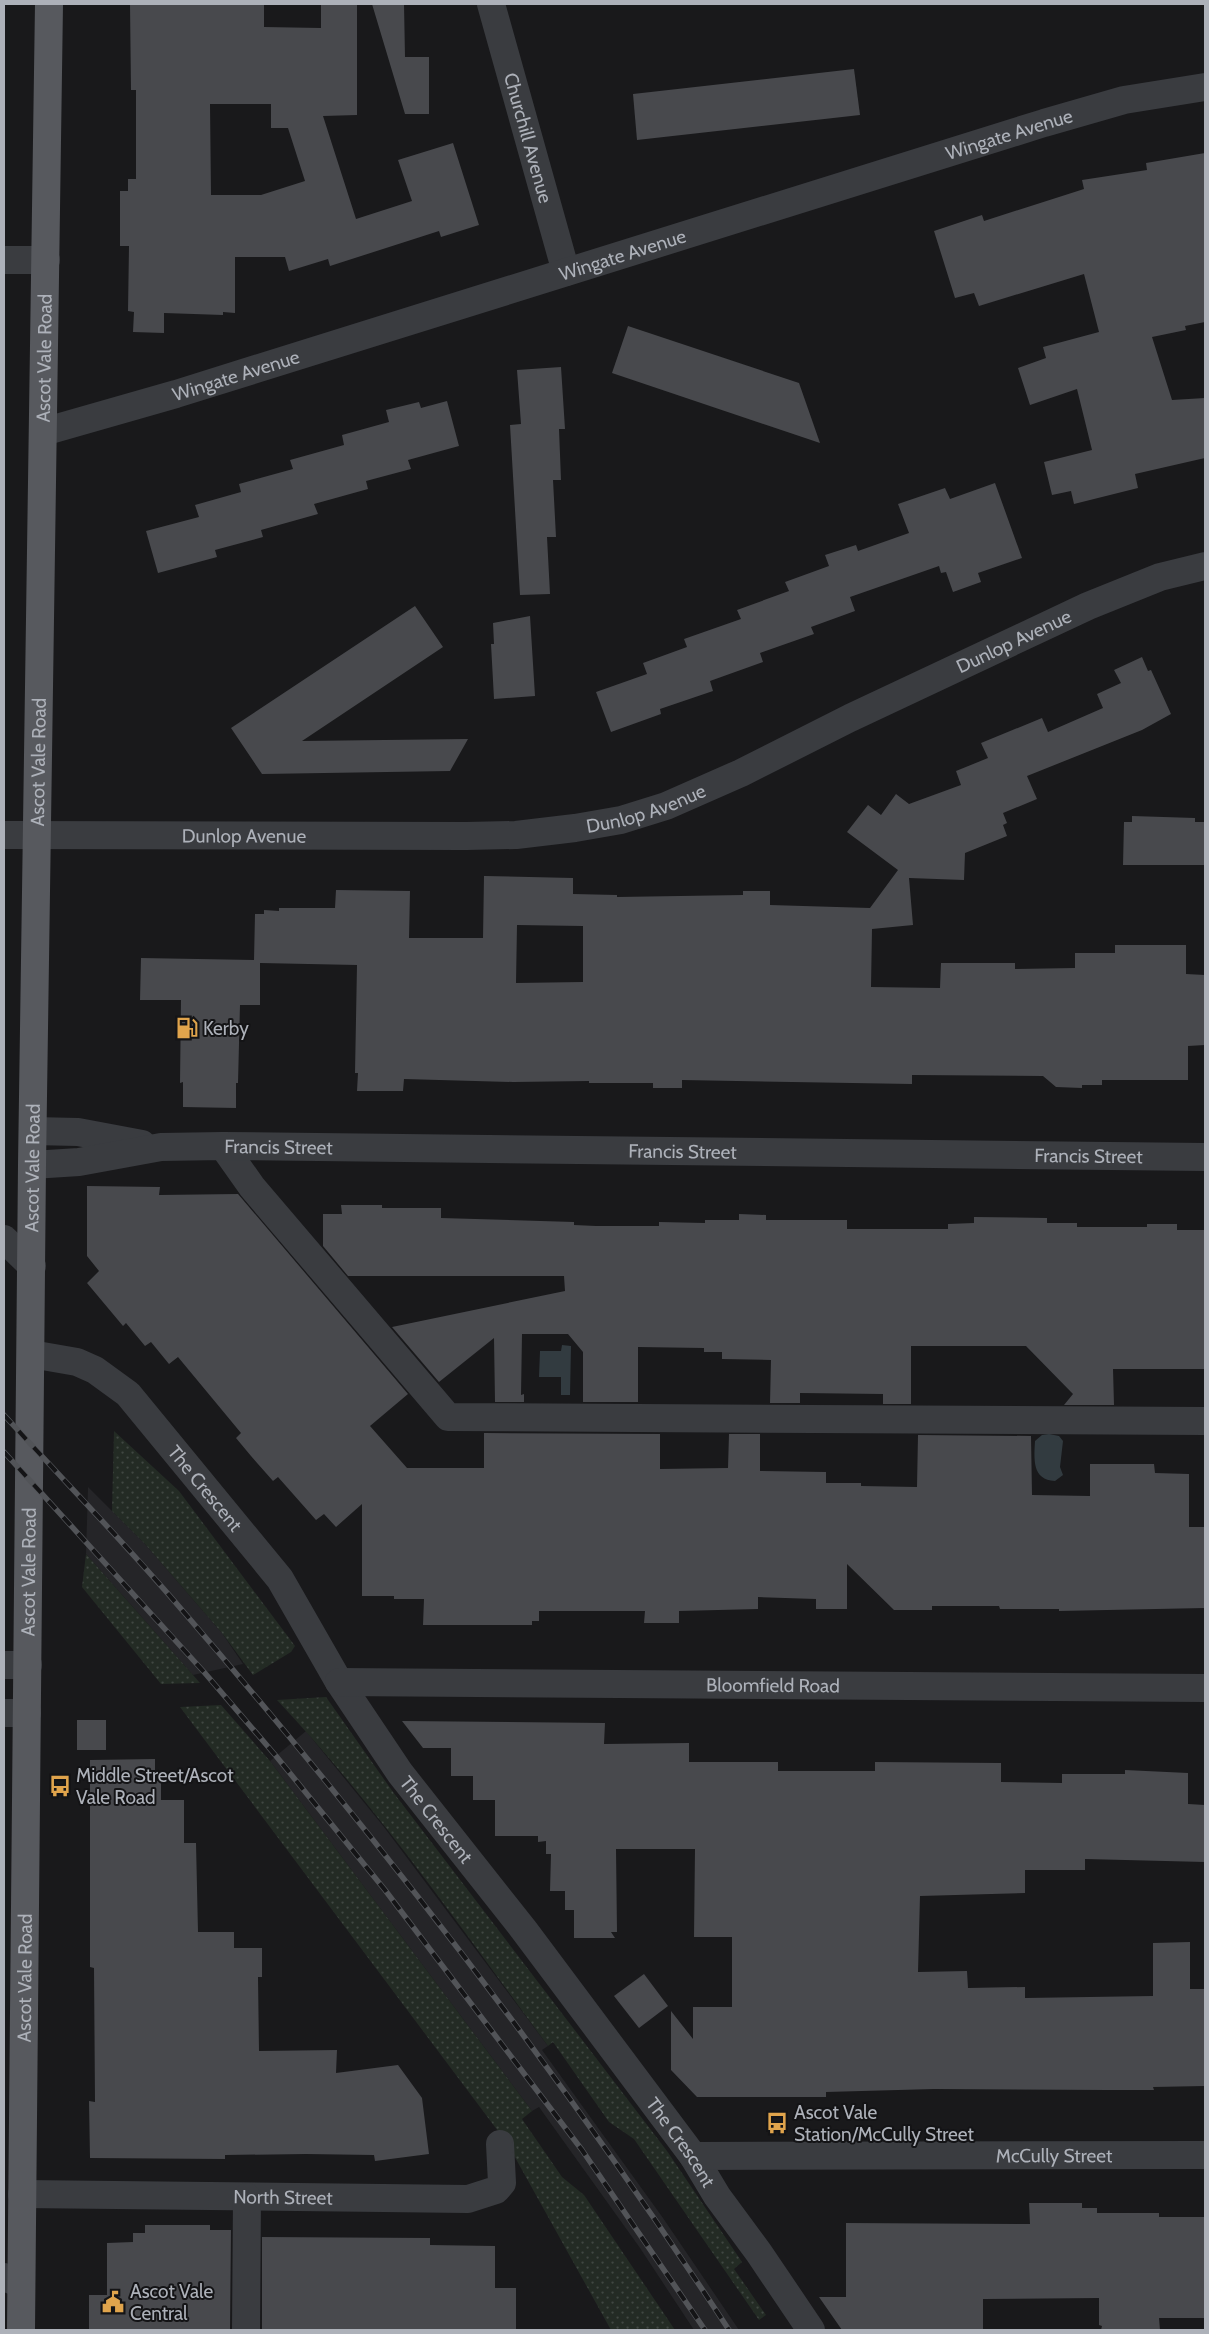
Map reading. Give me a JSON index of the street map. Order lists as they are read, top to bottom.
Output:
{
  "streets": {
    "main road": ["Ascot Vale Road"],
    "street": [
      "Wingate Avenue",
      "Churchill Avenue",
      "Dunlop Avenue",
      "Francis Street",
      "The Crescent",
      "Bloomfield Road",
      "McCully Street",
      "North Street"
    ]
  },
  "crossings": [
    ["Wingate Avenue", "Churchill Avenue"],
    ["Wingate Avenue", "Ascot Vale Road"],
    ["Ascot Vale Road", "Dunlop Avenue"],
    ["Ascot Vale Road", "Francis Street"],
    ["Ascot Vale Road", "The Crescent"],
    ["Ascot Vale Road", "North Street"],
    ["The Crescent", "Bloomfield Road"],
    ["The Crescent", "McCully Street"]
  ],
  "places": {
    "fuel station": ["Kerby"],
    "bus stop": ["Middle Street/Ascot Vale Road", "Ascot Vale Station/McCully Street"],
    "public building": ["Ascot Vale Central"]
  }
}
